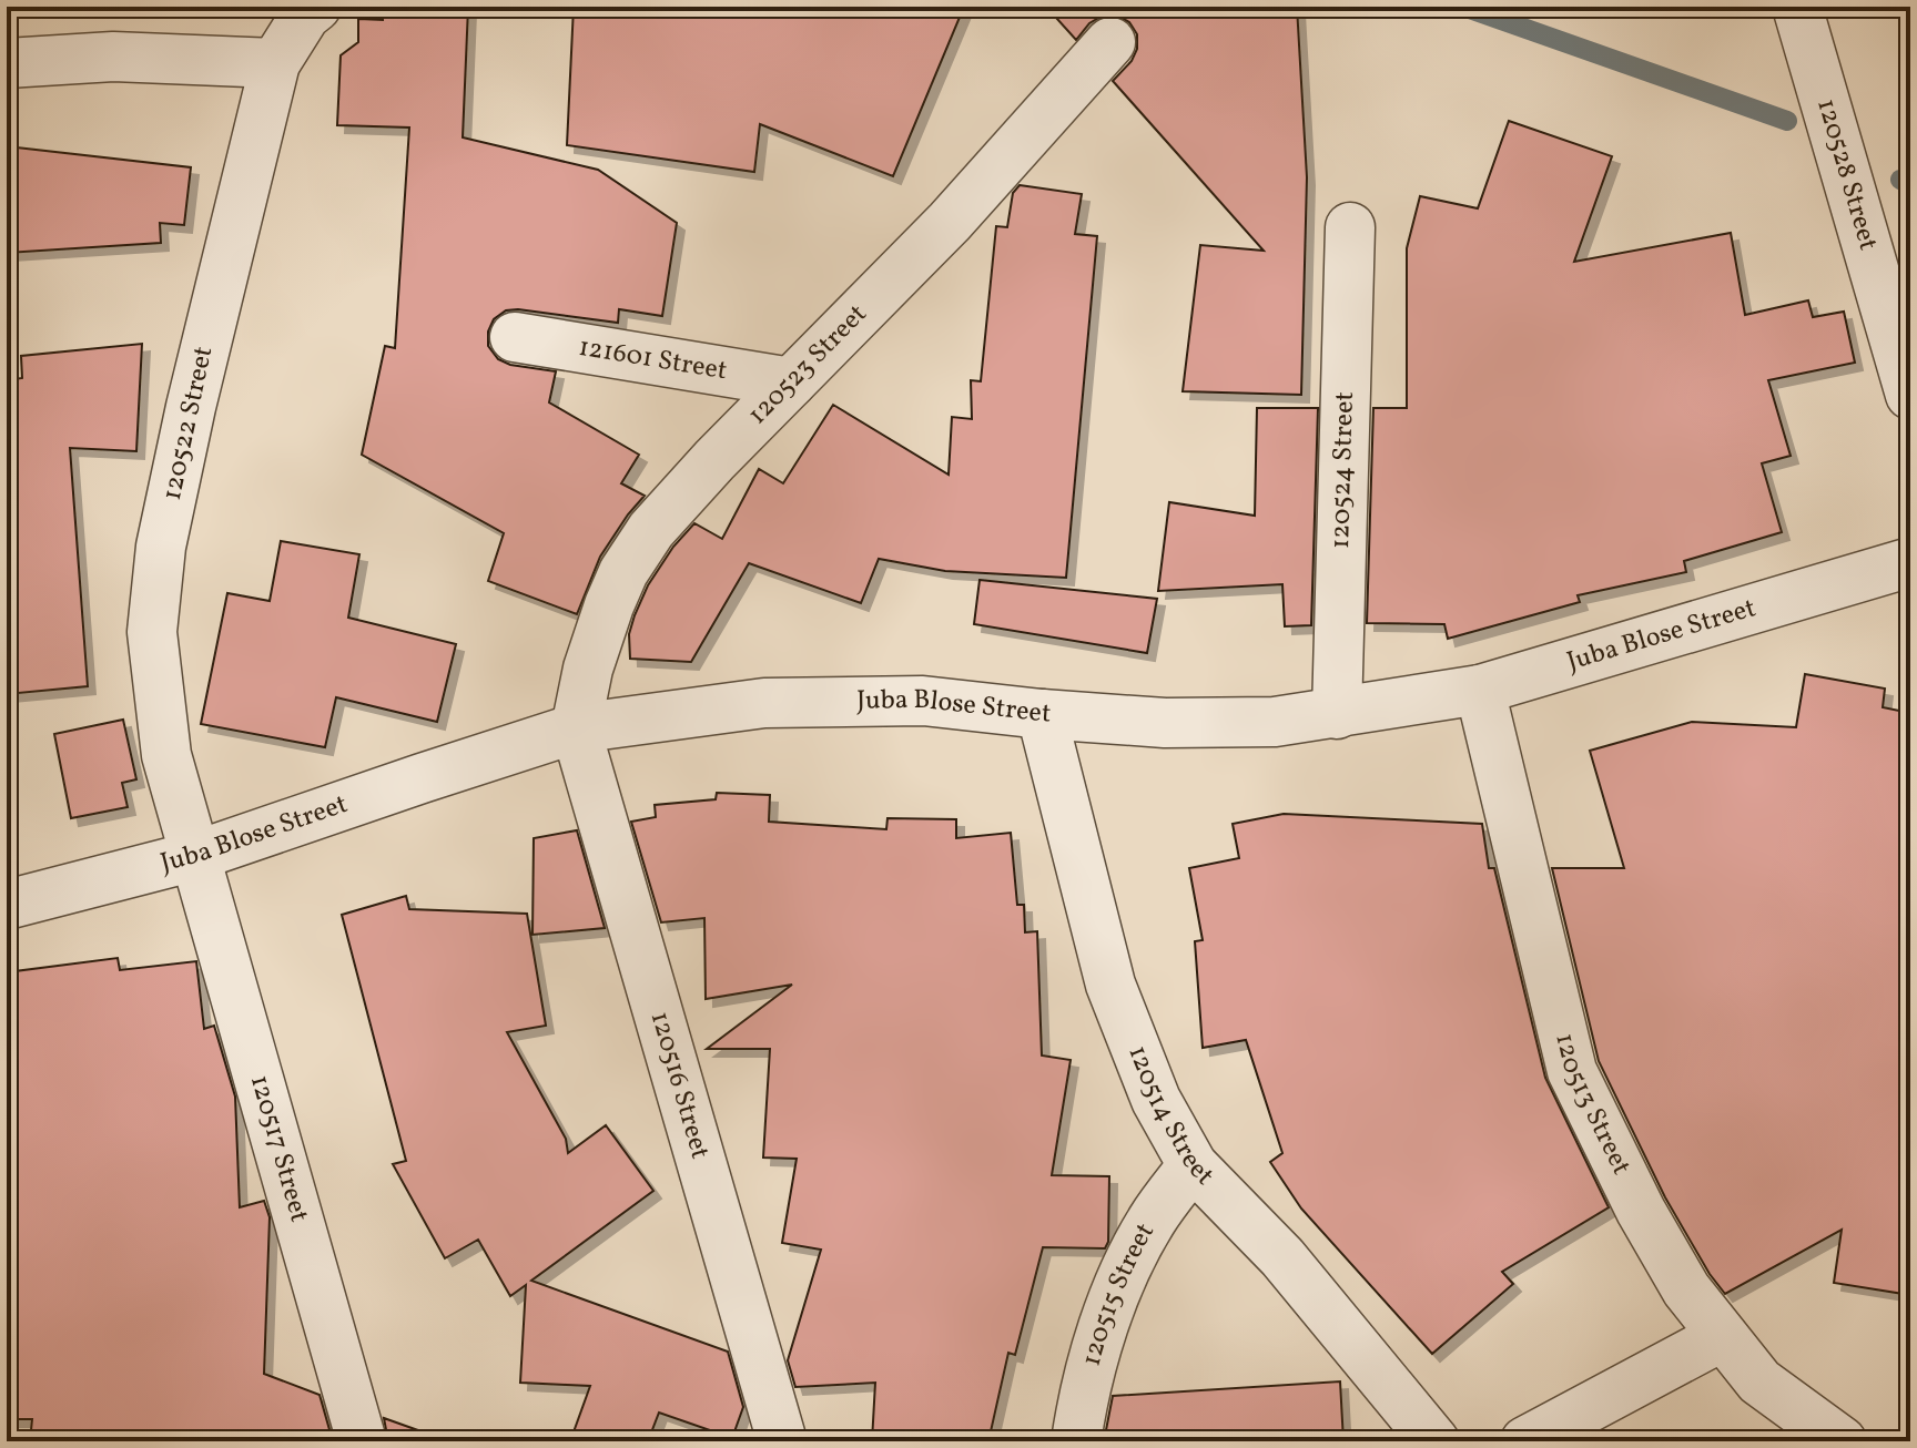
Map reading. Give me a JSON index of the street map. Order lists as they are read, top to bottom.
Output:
{
  "streets": {
    "street": [
      "120528 Street",
      "121601 Street",
      "120523 Street",
      "120522 Street",
      "120524 Street",
      "Juba Blose Street",
      "120516 Street",
      "120513 Street",
      "120514 Street",
      "120517 Street",
      "120515 Street"
    ]
  },
  "crossings": [
    ["121601 Street", "120523 Street"],
    ["120523 Street", "Juba Blose Street"],
    ["120523 Street", "120516 Street"],
    ["120522 Street", "Juba Blose Street"],
    ["120522 Street", "120517 Street"],
    ["120524 Street", "Juba Blose Street"],
    ["Juba Blose Street", "120516 Street"],
    ["Juba Blose Street", "120513 Street"],
    ["Juba Blose Street", "120514 Street"],
    ["Juba Blose Street", "120517 Street"],
    ["120514 Street", "120515 Street"]
  ]
}
